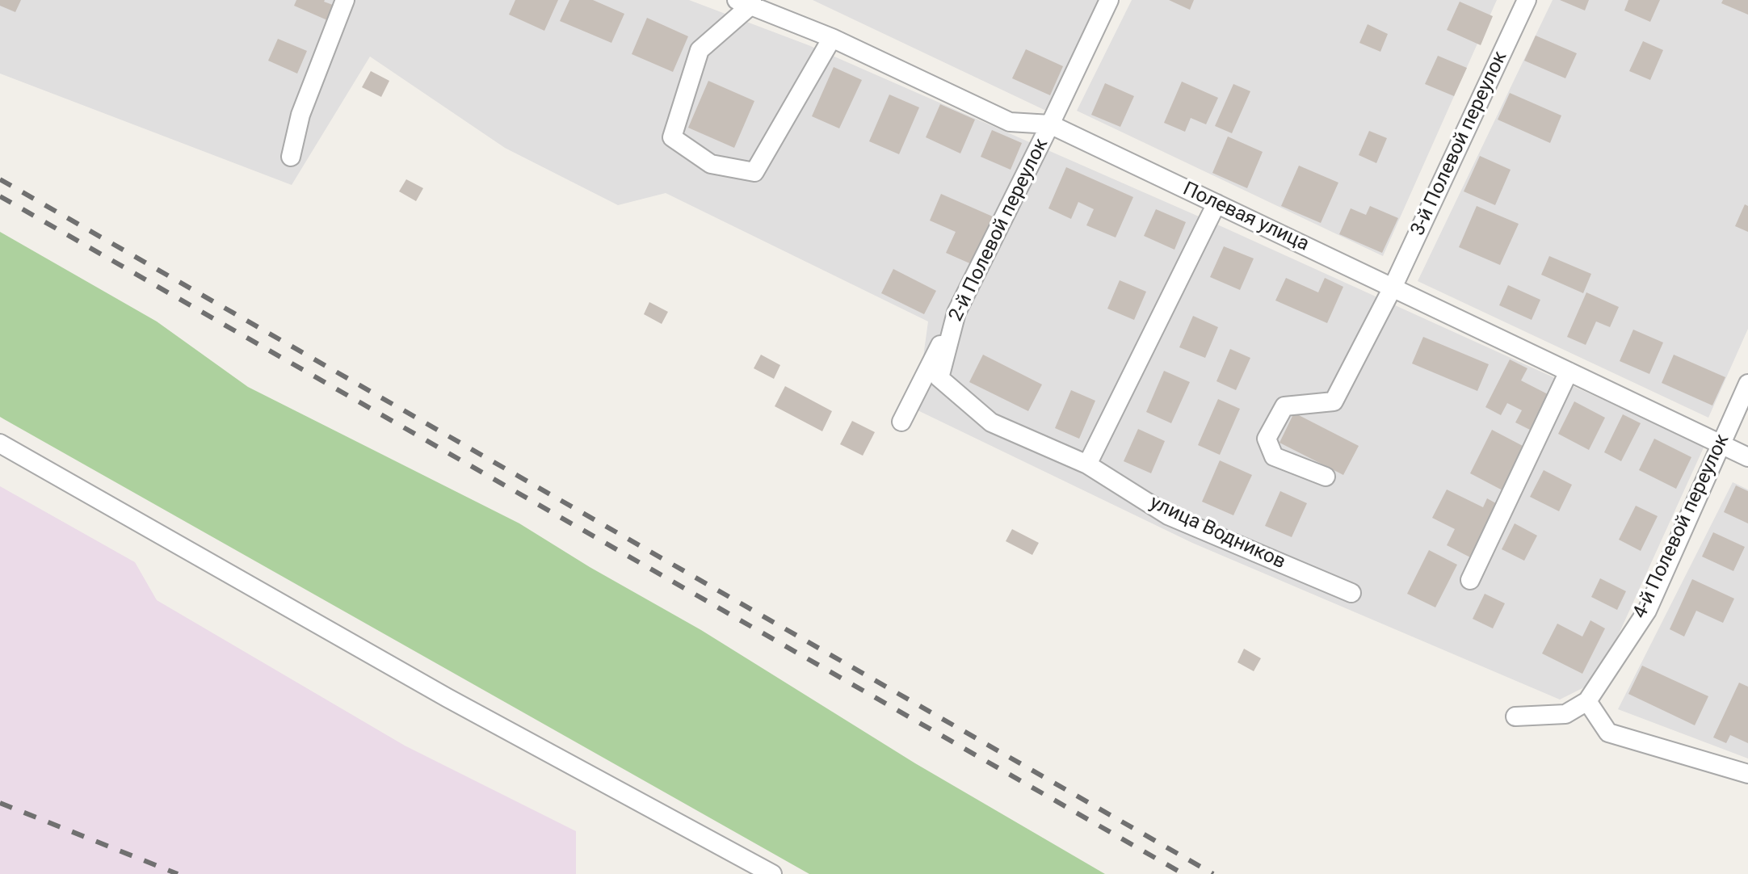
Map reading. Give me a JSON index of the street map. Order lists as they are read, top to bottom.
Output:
{
  "streets": {
    "street": [
      "3-й Полевой переулок",
      "Полевая улица",
      "2-й Полевой переулок",
      "4-й Полевой переулок",
      "улица Водников"
    ]
  },
  "crossings": [
    ["3-й Полевой переулок", "Полевая улица"],
    ["Полевая улица", "2-й Полевой переулок"],
    ["Полевая улица", "4-й Полевой переулок"],
    ["2-й Полевой переулок", "улица Водников"]
  ]
}
